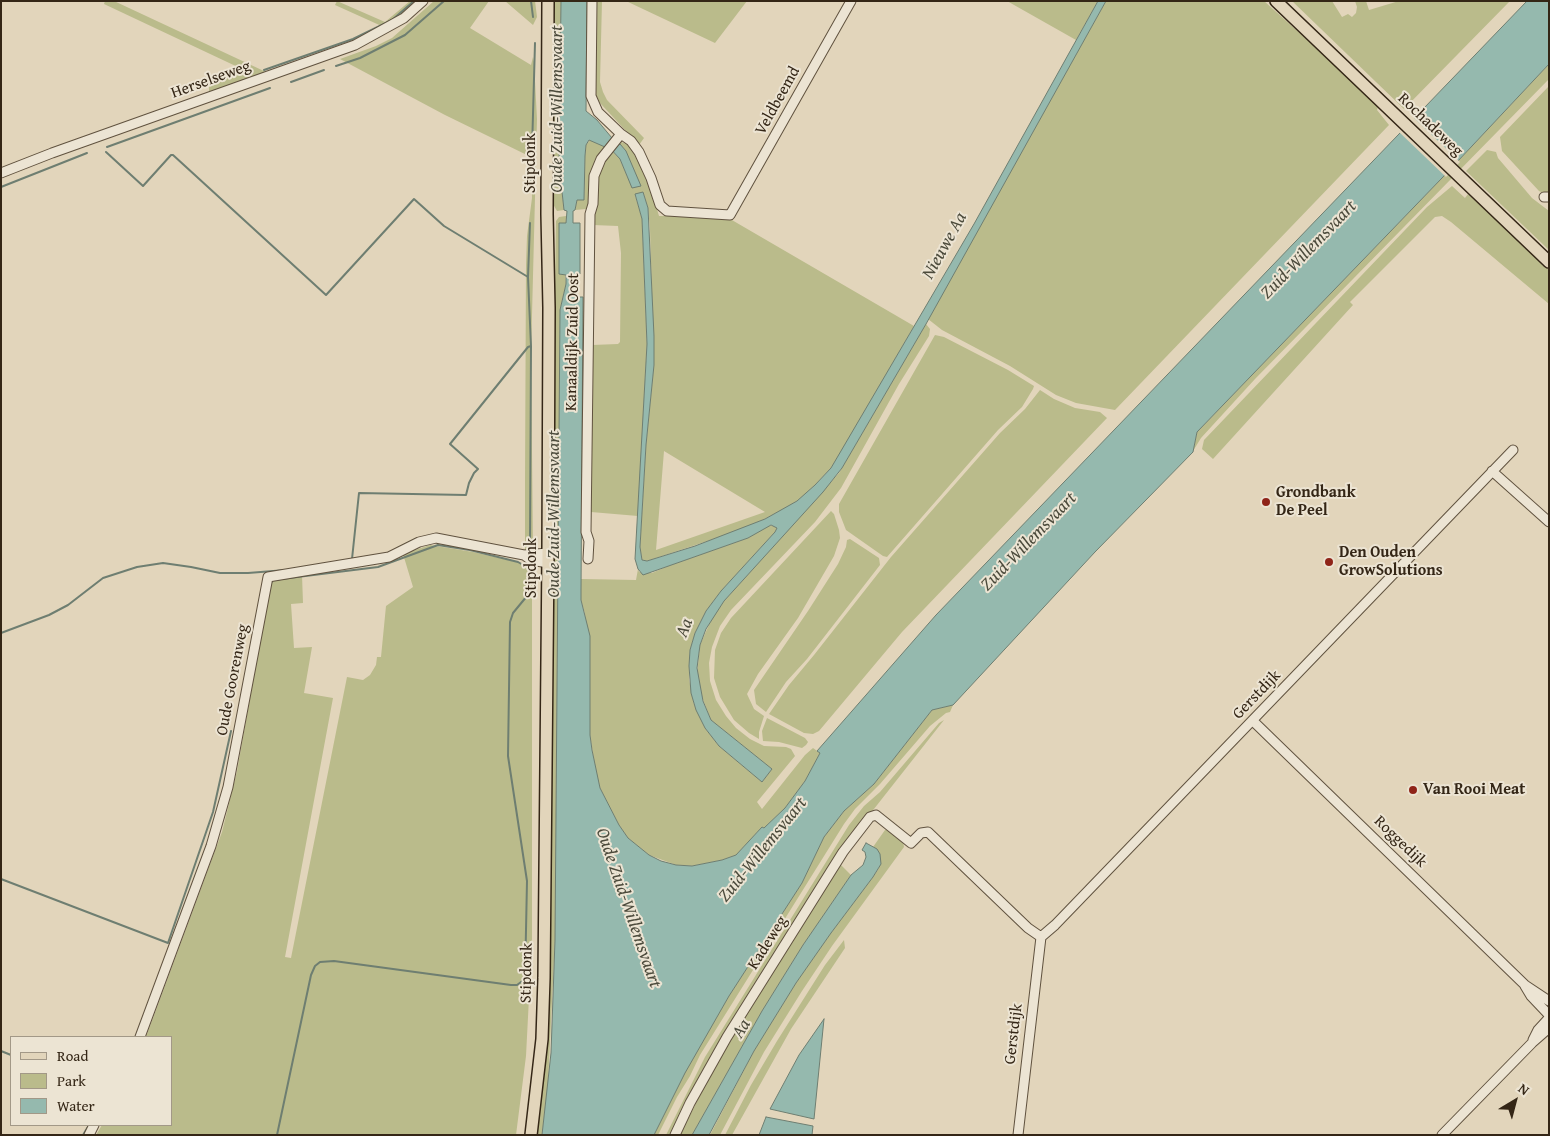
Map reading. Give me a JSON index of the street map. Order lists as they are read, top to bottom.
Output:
{
  "streets": {
    "main road": ["Rochadeweg", "Stipdonk"],
    "street": [
      "Herselseweg",
      "Veldbeemd",
      "Kanaaldijk Zuid Oost",
      "Oude Goorenweg",
      "Gerstdijk",
      "Roggedijk",
      "Kadeweg"
    ]
  },
  "crossings": [
    ["Veldbeemd", "Kanaaldijk Zuid Oost"],
    ["Stipdonk", "Oude Goorenweg"],
    ["Gerstdijk", "Roggedijk"],
    ["Gerstdijk", "Kadeweg"]
  ],
  "water": [
    "Oude Zuid-Willemsvaart",
    "Nieuwe Aa",
    "Zuid-Willemsvaart",
    "Aa"
  ],
  "places": ["Grondbank De Peel", "Den Ouden GrowSolutions", "Van Rooi Meat"],
  "legend": ["Road", "Park", "Water"],
  "north": "top right"
}
